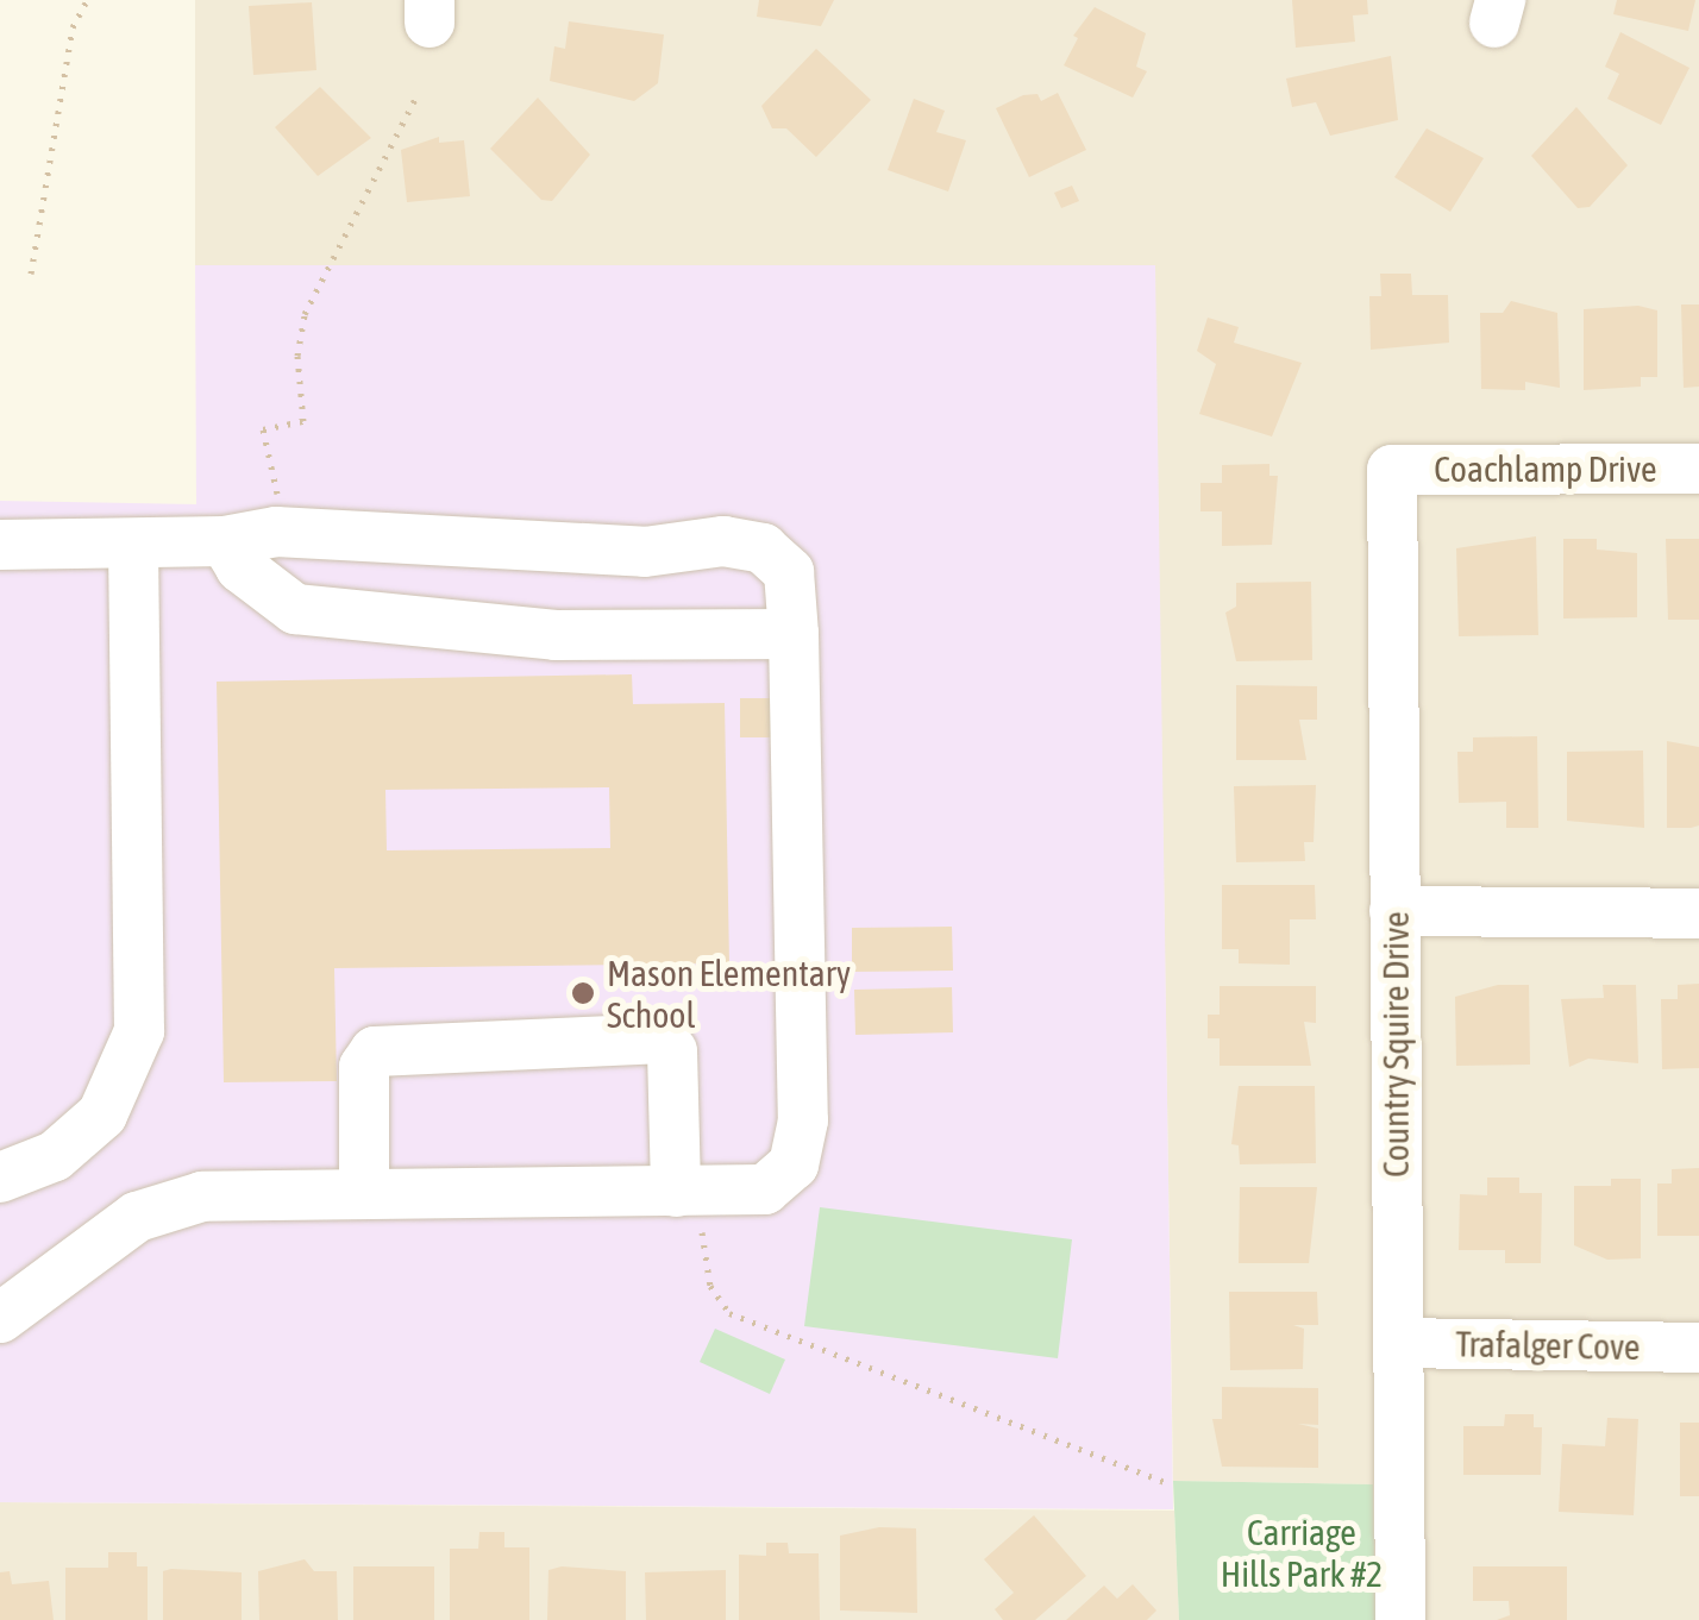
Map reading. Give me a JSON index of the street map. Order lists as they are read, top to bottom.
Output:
{
  "streets": {
    "street": ["Coachlamp Drive", "Country Squire Drive", "Trafalger Cove"]
  },
  "crossings": [
    ["Coachlamp Drive", "Country Squire Drive"],
    ["Country Squire Drive", "Trafalger Cove"]
  ],
  "parks": ["Carriage Hills Park #2"],
  "places": ["Mason Elementary School"]
}
